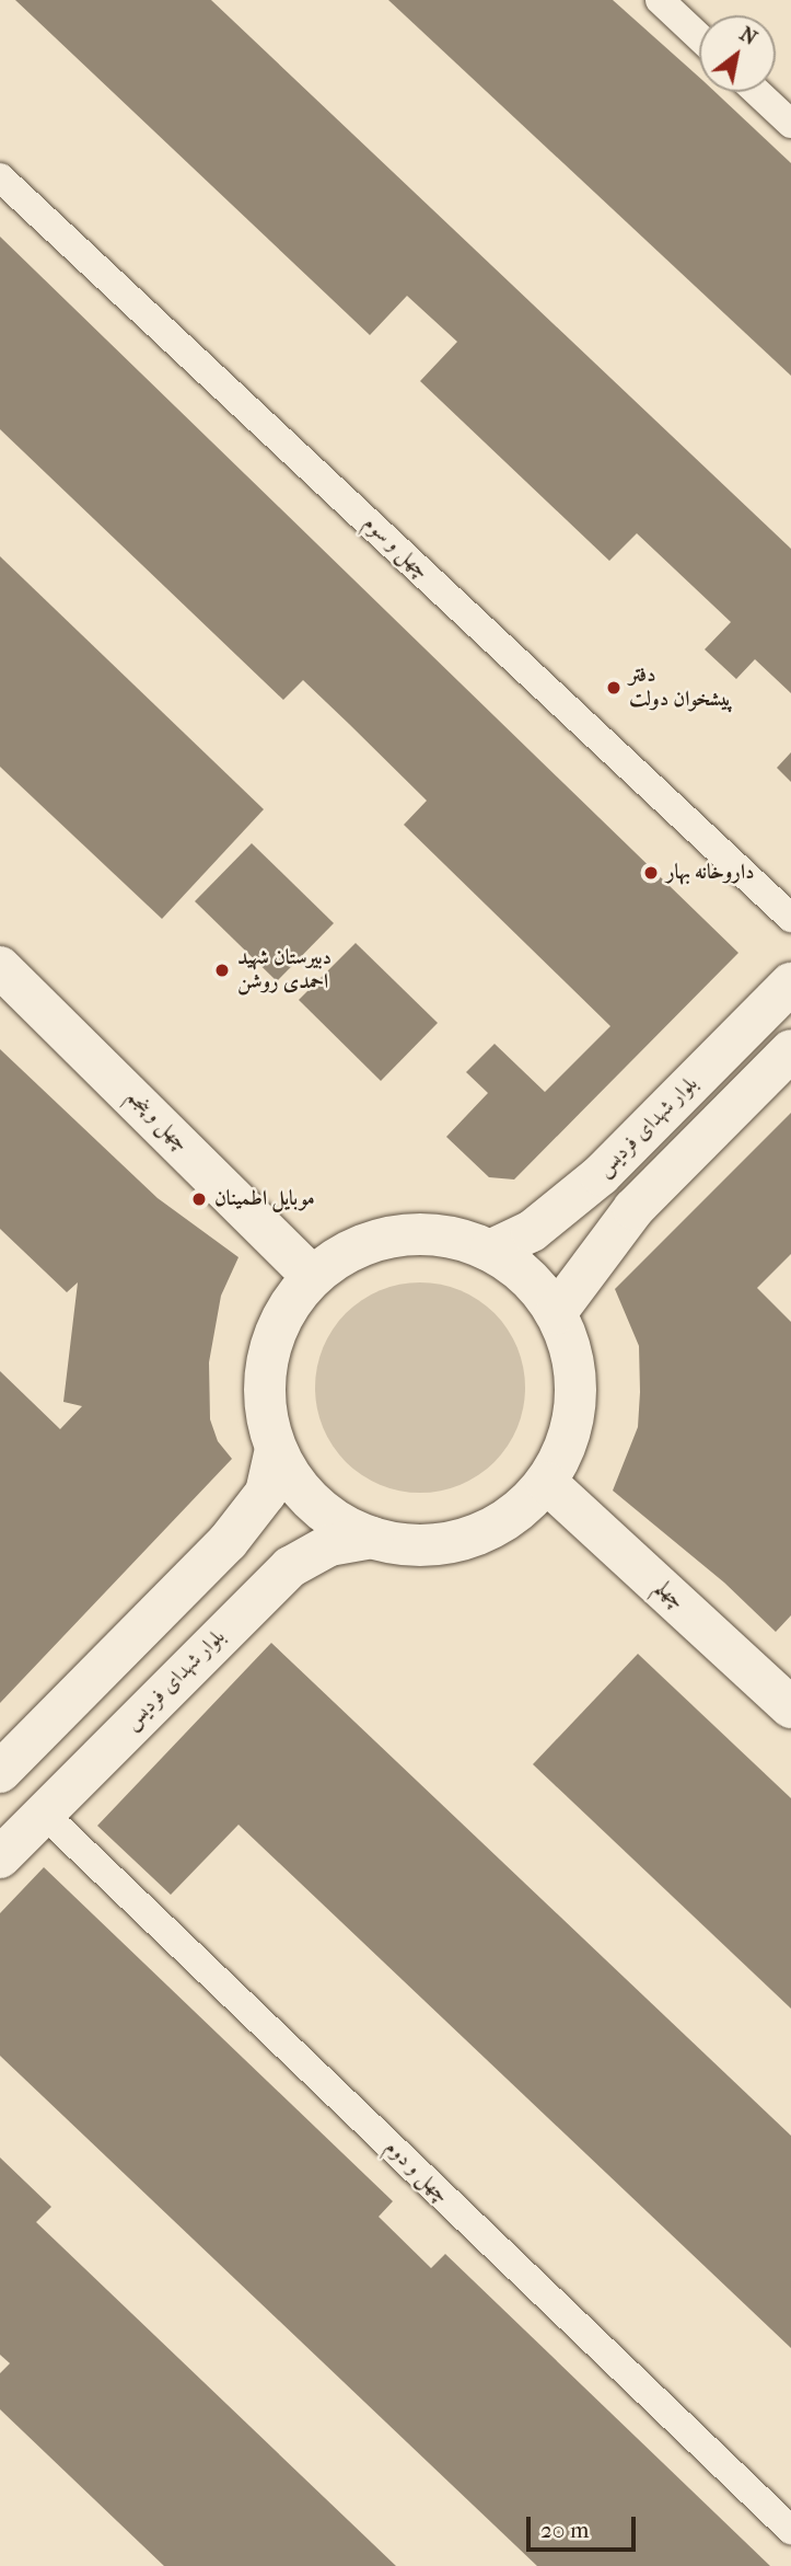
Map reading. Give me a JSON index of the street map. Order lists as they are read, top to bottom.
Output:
{
  "streets": {
    "main road": ["چهل و پنجم", "بلوار شهدای فردیس", "چهلم"],
    "street": ["چهل و سوم", "چهل و دوم"]
  },
  "crossings": [
    ["بلوار شهدای فردیس", "چهل و دوم"]
  ],
  "places": [
    "دفتر پیشخوان دولت",
    "داروخانه بهار",
    "دبیرستان شهید احمدی روشن",
    "موبایل اطمینان"
  ],
  "scale_bar": "20 m",
  "north": "top right"
}
